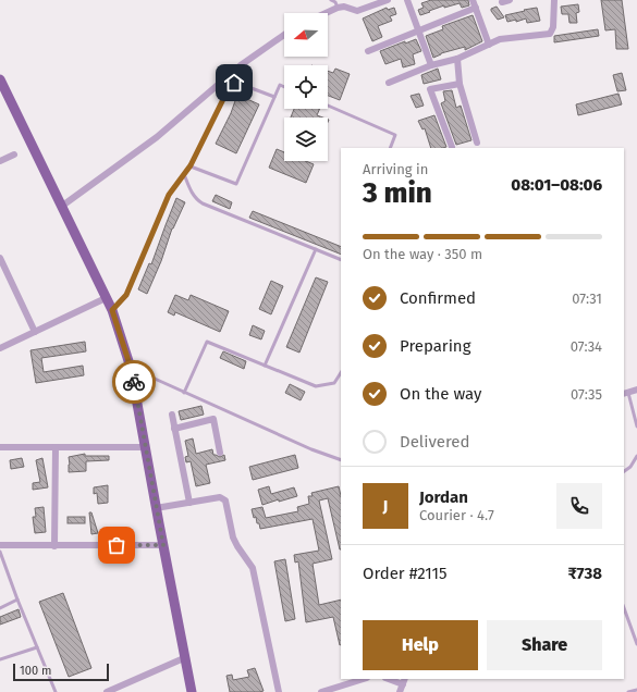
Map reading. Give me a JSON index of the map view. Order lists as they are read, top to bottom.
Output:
{
  "scale_bar": "100 m",
  "north": "left",
  "page": {
    "heading": ["3 min", "Arriving in", "08:01–08:06"],
    "panel": [
      "Jordan",
      "Courier · 4.7",
      "Order #2115",
      "₹738"
    ],
    "bar": "On the way · 350 m",
    "list": [
      ["Confirmed", "07:31"],
      ["Preparing", "07:34"],
      ["On the way", "07:35"],
      "Delivered"
    ],
    "round": "J",
    "buttons": ["Help", "Share"],
    "scale": "100 m"
  }
}
